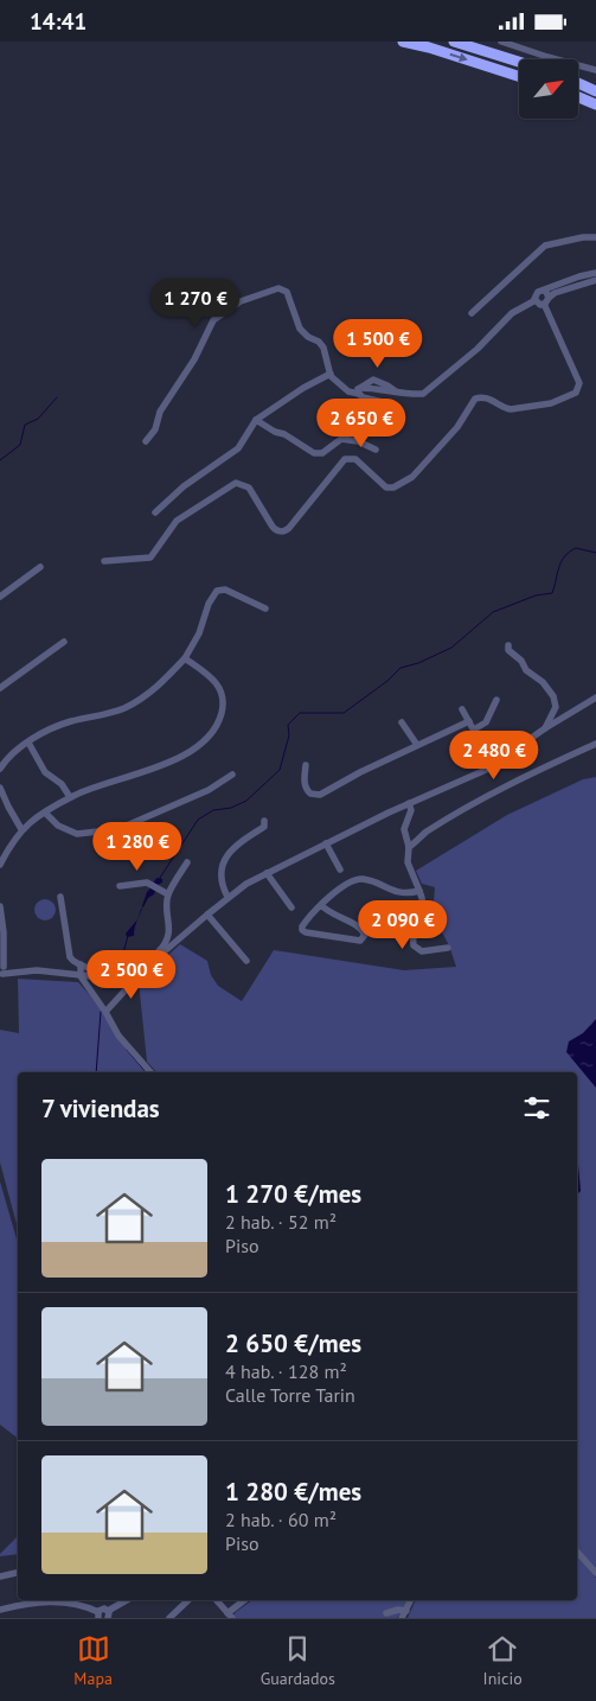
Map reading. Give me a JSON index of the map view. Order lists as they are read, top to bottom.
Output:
{
  "north": "top right",
  "page": {
    "status": "14:41",
    "price": [
      "1 270 €",
      "1 500 €",
      "2 650 €",
      "2 480 €",
      "1 280 €",
      "2 090 €",
      "2 500 €"
    ],
    "heading": "7 viviendas",
    "list": [
      {
        "name": "1 270 €/mes",
        "note": "2 hab. · 52 m² · Piso"
      },
      {
        "name": "2 650 €/mes",
        "note": "4 hab. · 128 m² · Calle Torre Tarin"
      },
      {
        "name": "1 280 €/mes",
        "note": "2 hab. · 60 m² · Piso"
      }
    ],
    "tabs": ["Mapa", "Guardados", "Inicio"]
  }
}
